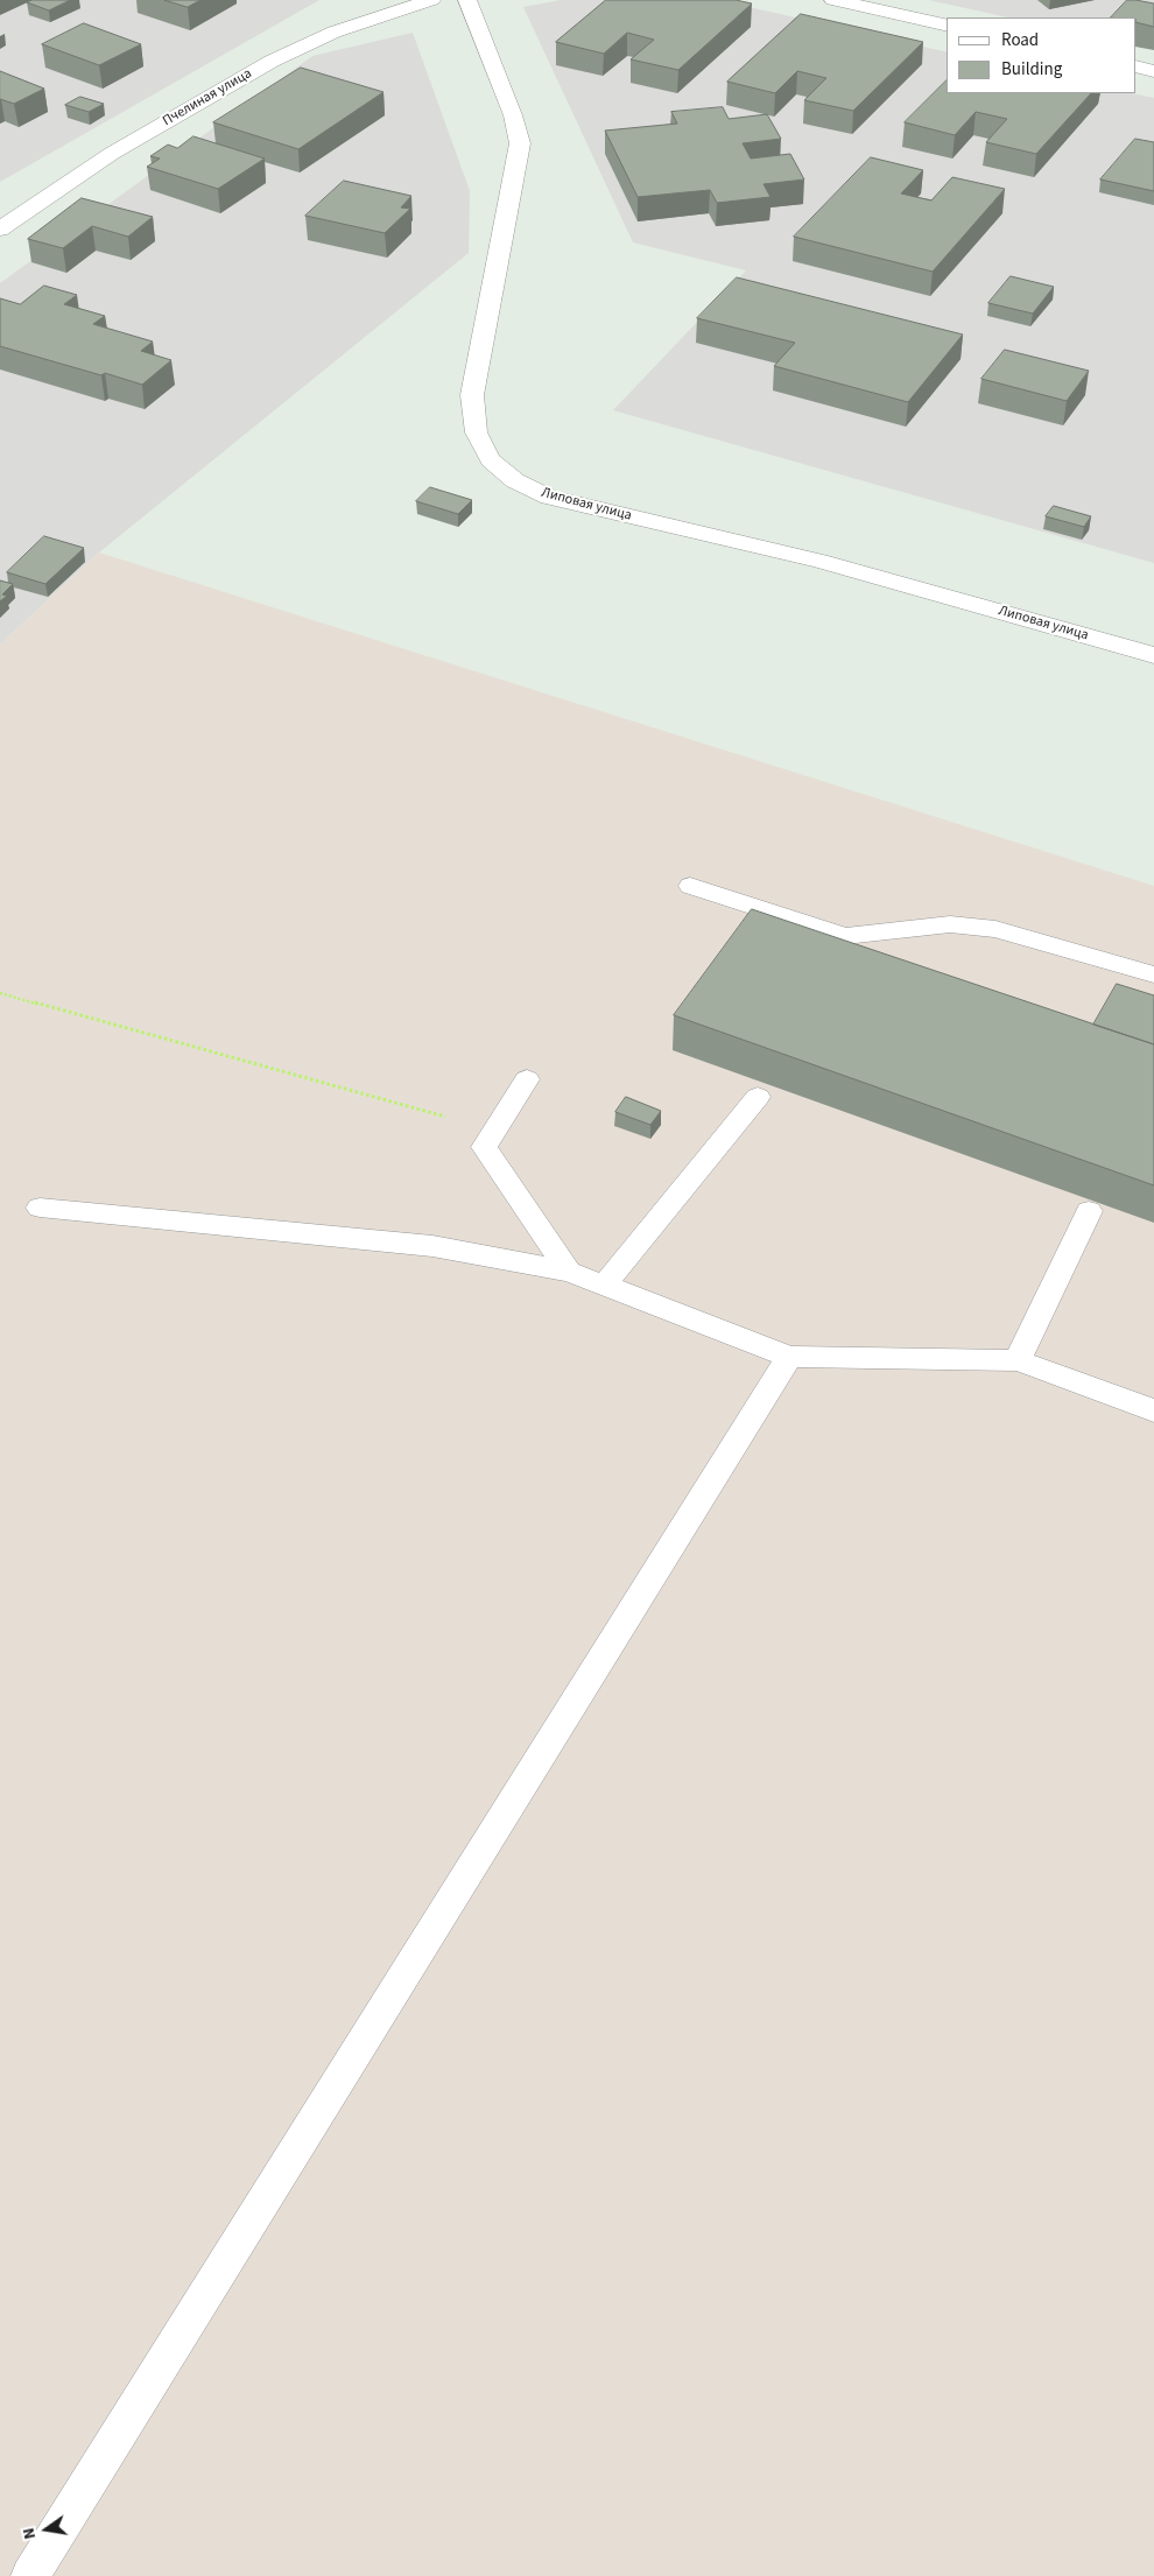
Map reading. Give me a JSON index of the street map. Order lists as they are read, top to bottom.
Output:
{
  "streets": {
    "street": ["Пчелиная улица", "Липовая улица"]
  },
  "legend": ["Road", "Building"],
  "north": "left"
}
